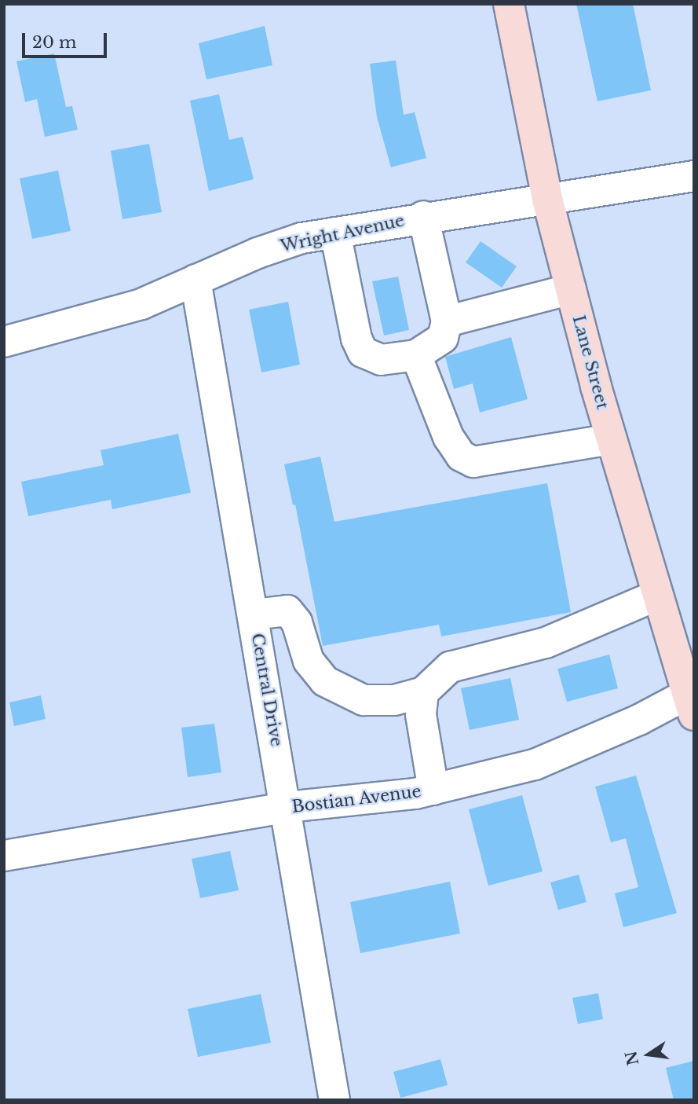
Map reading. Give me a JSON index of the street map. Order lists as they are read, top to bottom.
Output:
{
  "streets": {
    "main road": ["Lane Street"],
    "street": ["Wright Avenue", "Central Drive", "Bostian Avenue"]
  },
  "crossings": [
    ["Wright Avenue", "Lane Street"],
    ["Wright Avenue", "Central Drive"],
    ["Lane Street", "Bostian Avenue"],
    ["Central Drive", "Bostian Avenue"]
  ],
  "scale_bar": "20 m",
  "north": "left"
}
